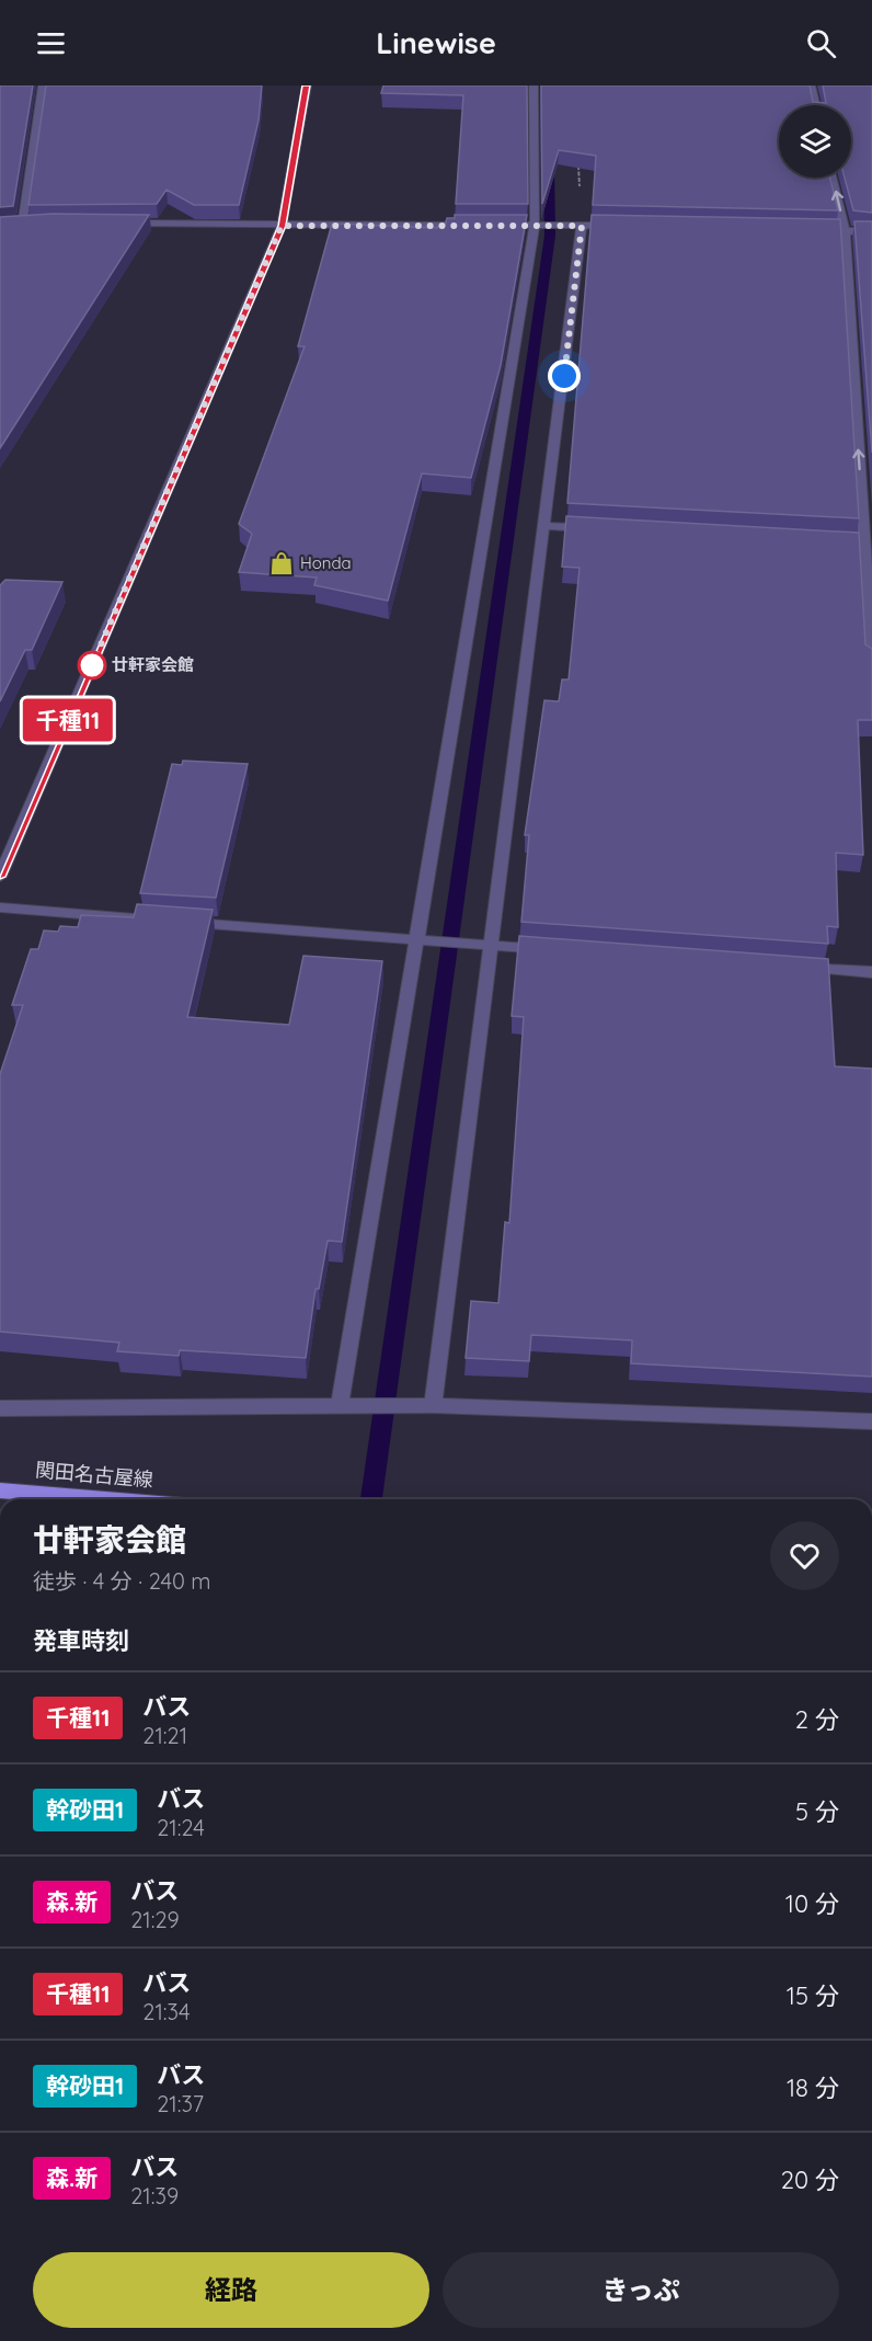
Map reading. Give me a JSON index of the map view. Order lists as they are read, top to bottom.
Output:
{
  "streets": {
    "main road": ["関田名古屋線"]
  },
  "places": {
    "shop": ["Honda"],
    "other": ["廿軒家会館"]
  },
  "lines": ["bus line 千種11"],
  "page": {
    "header": "Linewise",
    "on_map": "千種11",
    "heading": [
      ["廿軒家会館", "徒歩 · 4 分 · 240 m"],
      "発車時刻"
    ],
    "list": [
      {
        "mark": "千種11",
        "name": "バス",
        "note": "21:21",
        "value": "2 分"
      },
      {
        "mark": "幹砂田1",
        "name": "バス",
        "note": "21:24",
        "value": "5 分"
      },
      {
        "mark": "森.新",
        "name": "バス",
        "note": "21:29",
        "value": "10 分"
      },
      {
        "mark": "千種11",
        "name": "バス",
        "note": "21:34",
        "value": "15 分"
      },
      {
        "mark": "幹砂田1",
        "name": "バス",
        "note": "21:37",
        "value": "18 分"
      },
      {
        "mark": "森.新",
        "name": "バス",
        "note": "21:39",
        "value": "20 分"
      }
    ],
    "buttons": ["経路", "きっぷ"]
  }
}
